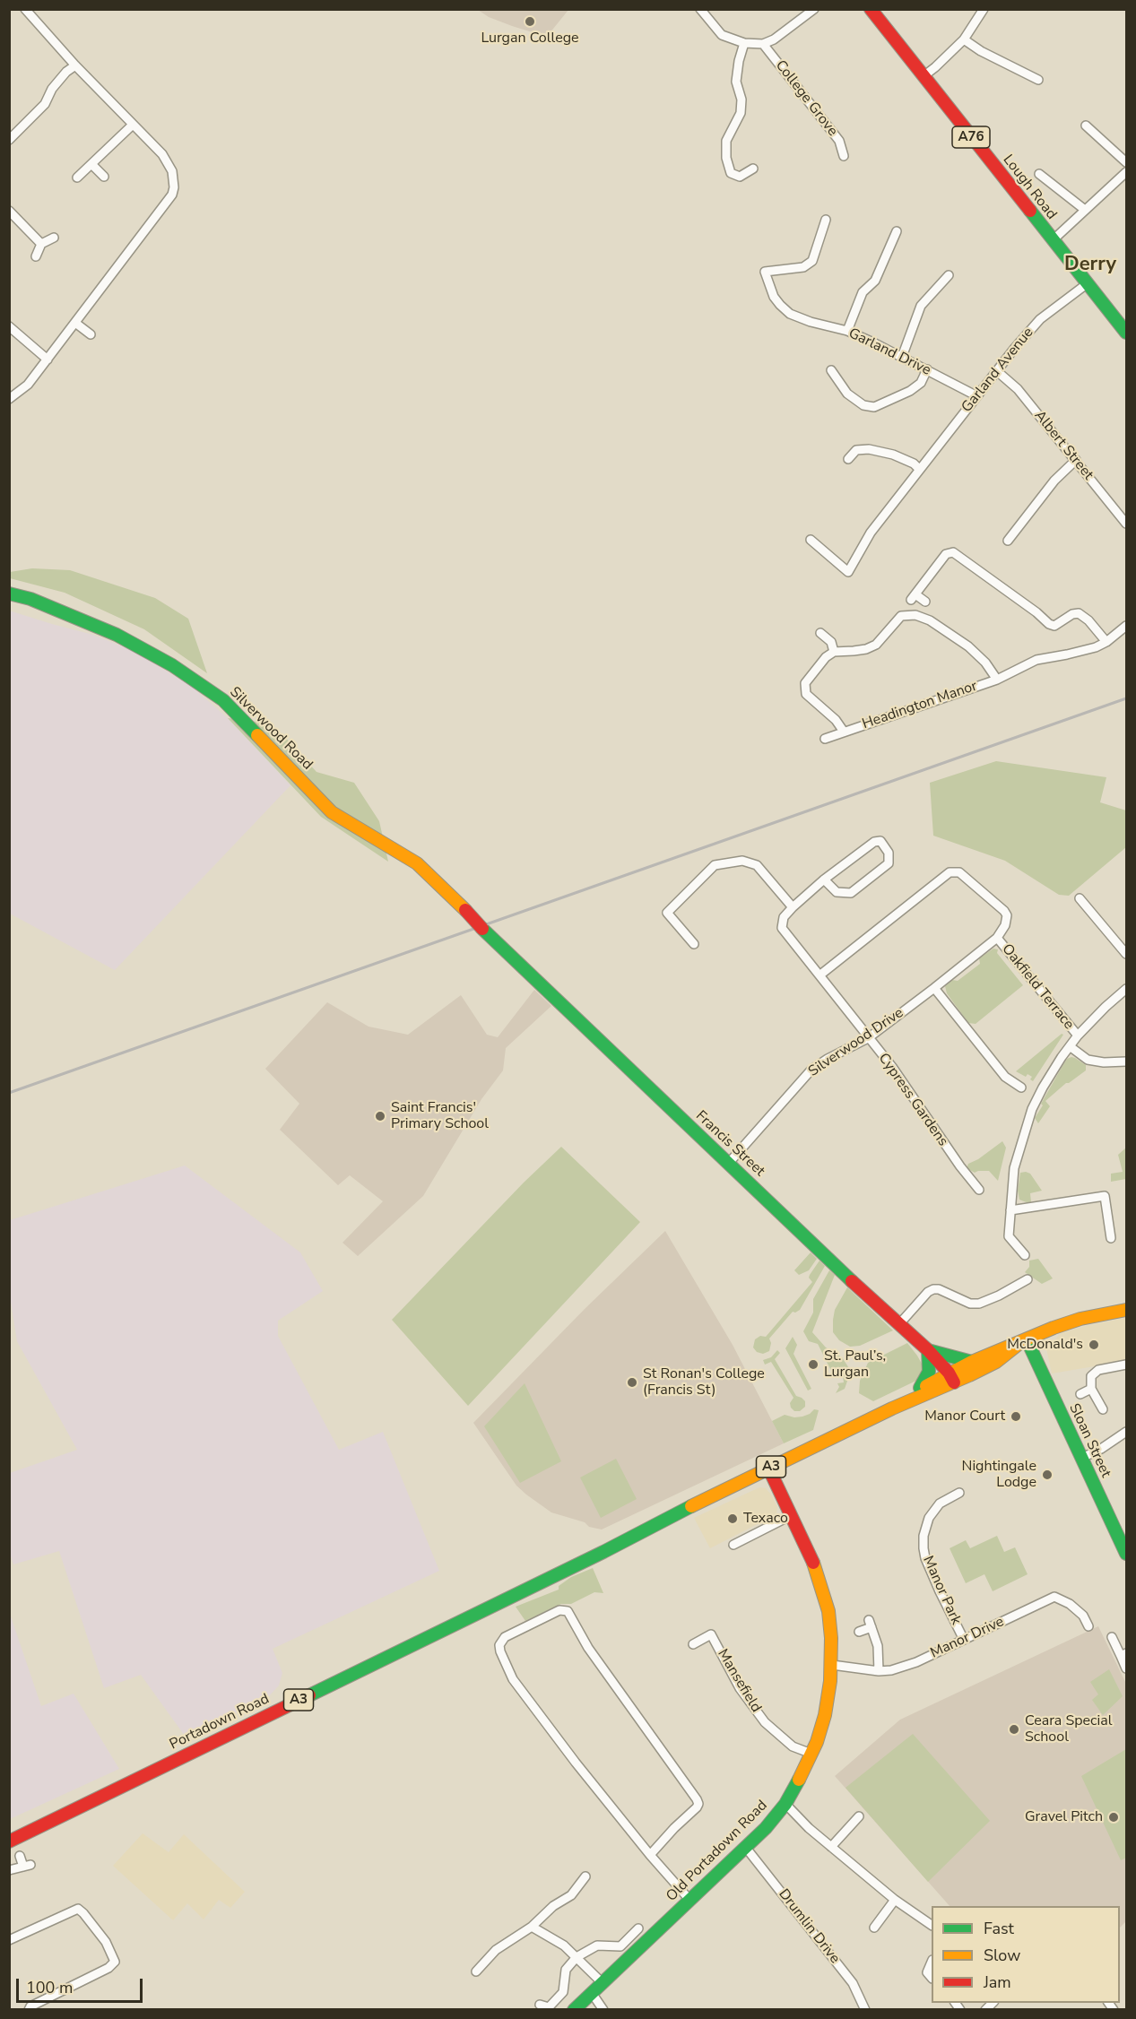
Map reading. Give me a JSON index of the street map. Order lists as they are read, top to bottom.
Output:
{
  "streets": {
    "main road": [
      "A76",
      "Lough Road",
      "Silverwood Road",
      "Francis Street",
      "Sloan Street",
      "A3",
      "Portadown Road",
      "Old Portadown Road"
    ],
    "street": [
      "College Grove",
      "Garland Drive",
      "Garland Avenue",
      "Albert Street",
      "Headington Manor",
      "Oakfield Terrace",
      "Silverwood Drive",
      "Cypress Gardens",
      "Manor Park",
      "Manor Drive",
      "Mansefield",
      "Drumlin Drive"
    ]
  },
  "crossings": [
    ["Lough Road", "Garland Avenue"],
    ["Garland Drive", "Garland Avenue"],
    ["Garland Avenue", "Albert Street"],
    ["Silverwood Road", "Francis Street"],
    ["Oakfield Terrace", "Silverwood Drive"],
    ["Silverwood Drive", "Cypress Gardens"],
    ["Silverwood Drive", "Francis Street"],
    ["Francis Street", "A3"],
    ["Sloan Street", "A3"],
    ["A3", "Portadown Road"],
    ["A3", "Old Portadown Road"],
    ["Manor Park", "Manor Drive"],
    ["Manor Drive", "Old Portadown Road"],
    ["Mansefield", "Old Portadown Road"],
    ["Portadown Road", "Old Portadown Road"],
    ["Old Portadown Road", "Drumlin Drive"]
  ],
  "districts": ["Derry"],
  "places": [
    "Lurgan College",
    "Saint Francis' Primary School",
    "McDonald's",
    "St. Paul’s, Lurgan",
    "St Ronan's College (Francis St)",
    "Manor Court",
    "Nightingale Lodge",
    "Texaco",
    "Ceara Special School",
    "Gravel Pitch"
  ],
  "legend": ["Fast", "Slow", "Jam"],
  "scale_bar": "100 m"
}
